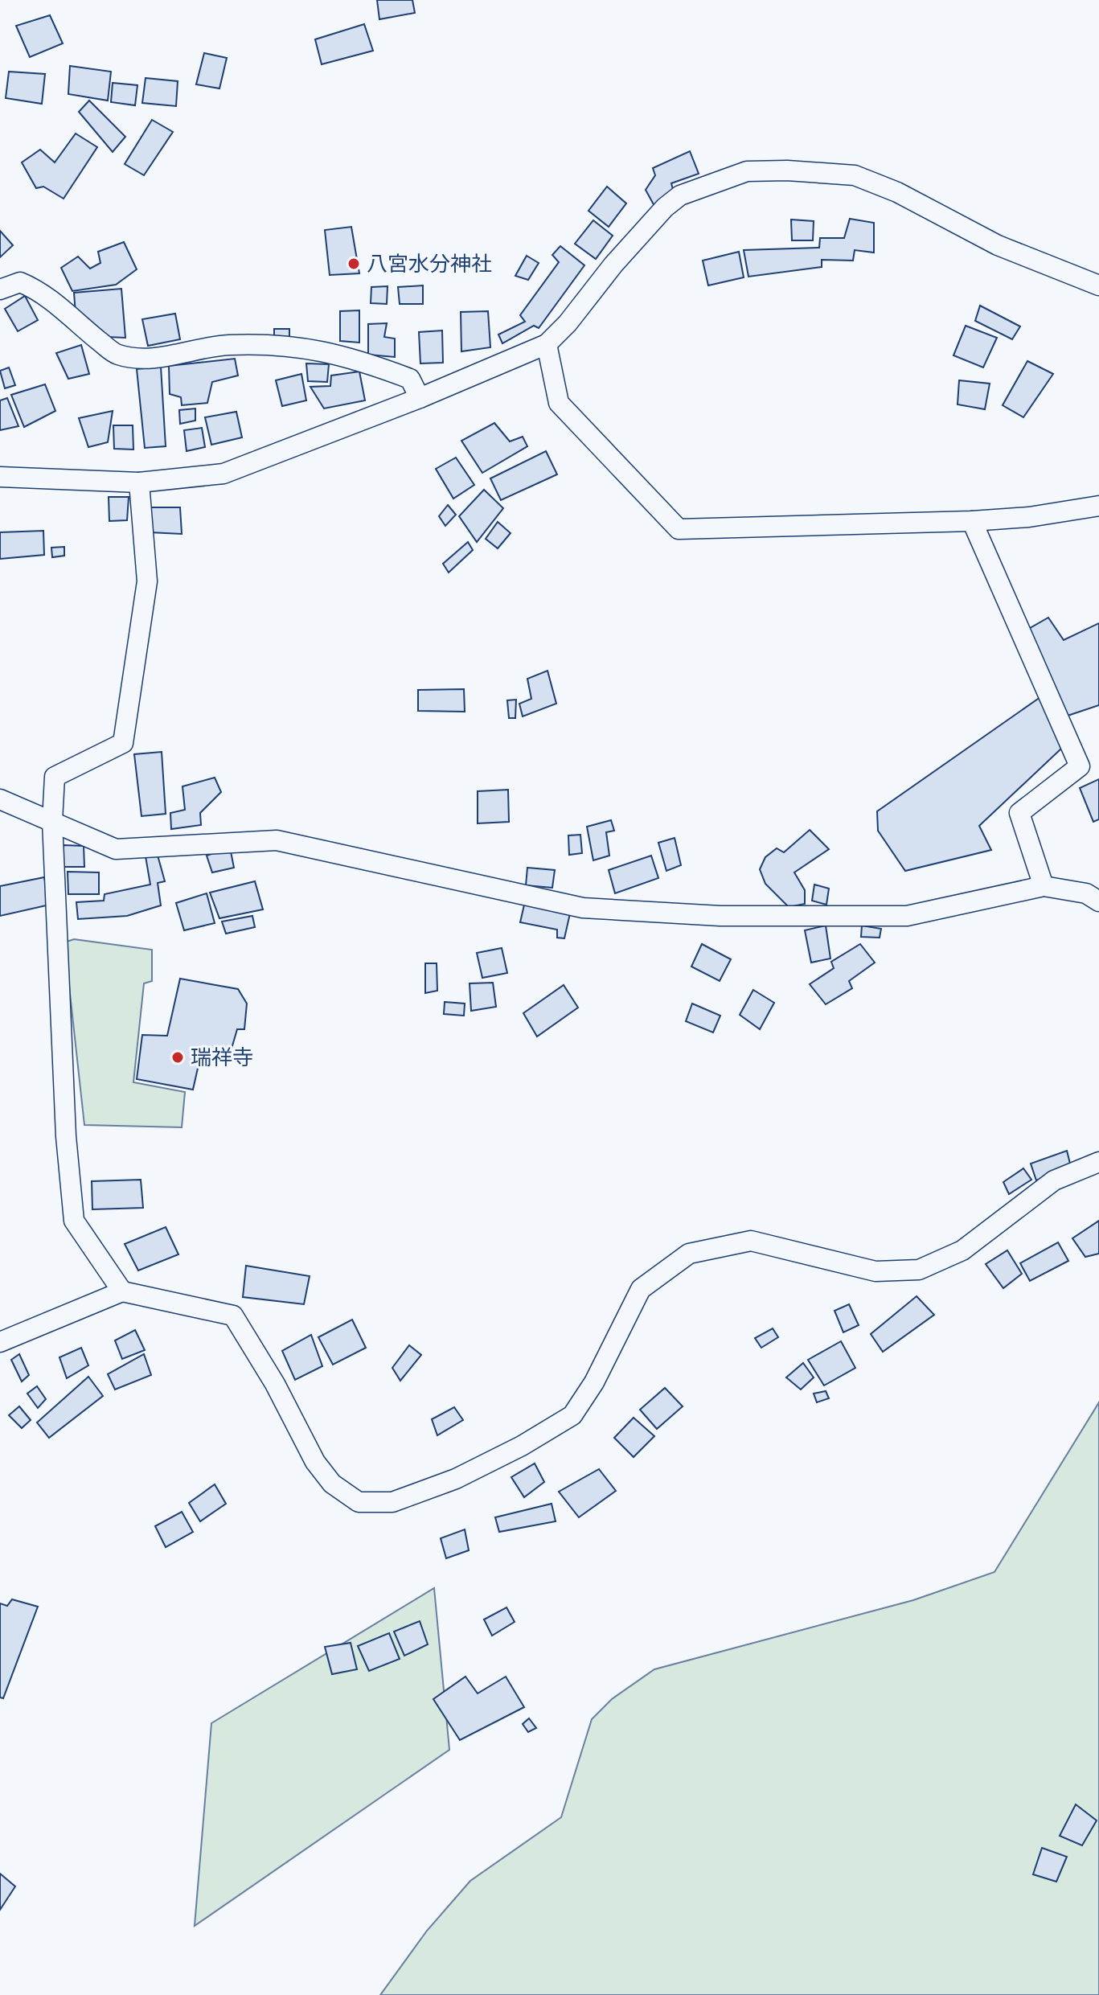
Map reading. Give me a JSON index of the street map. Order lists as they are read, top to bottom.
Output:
{
  "places": ["八宮水分神社", "瑞祥寺"]
}
